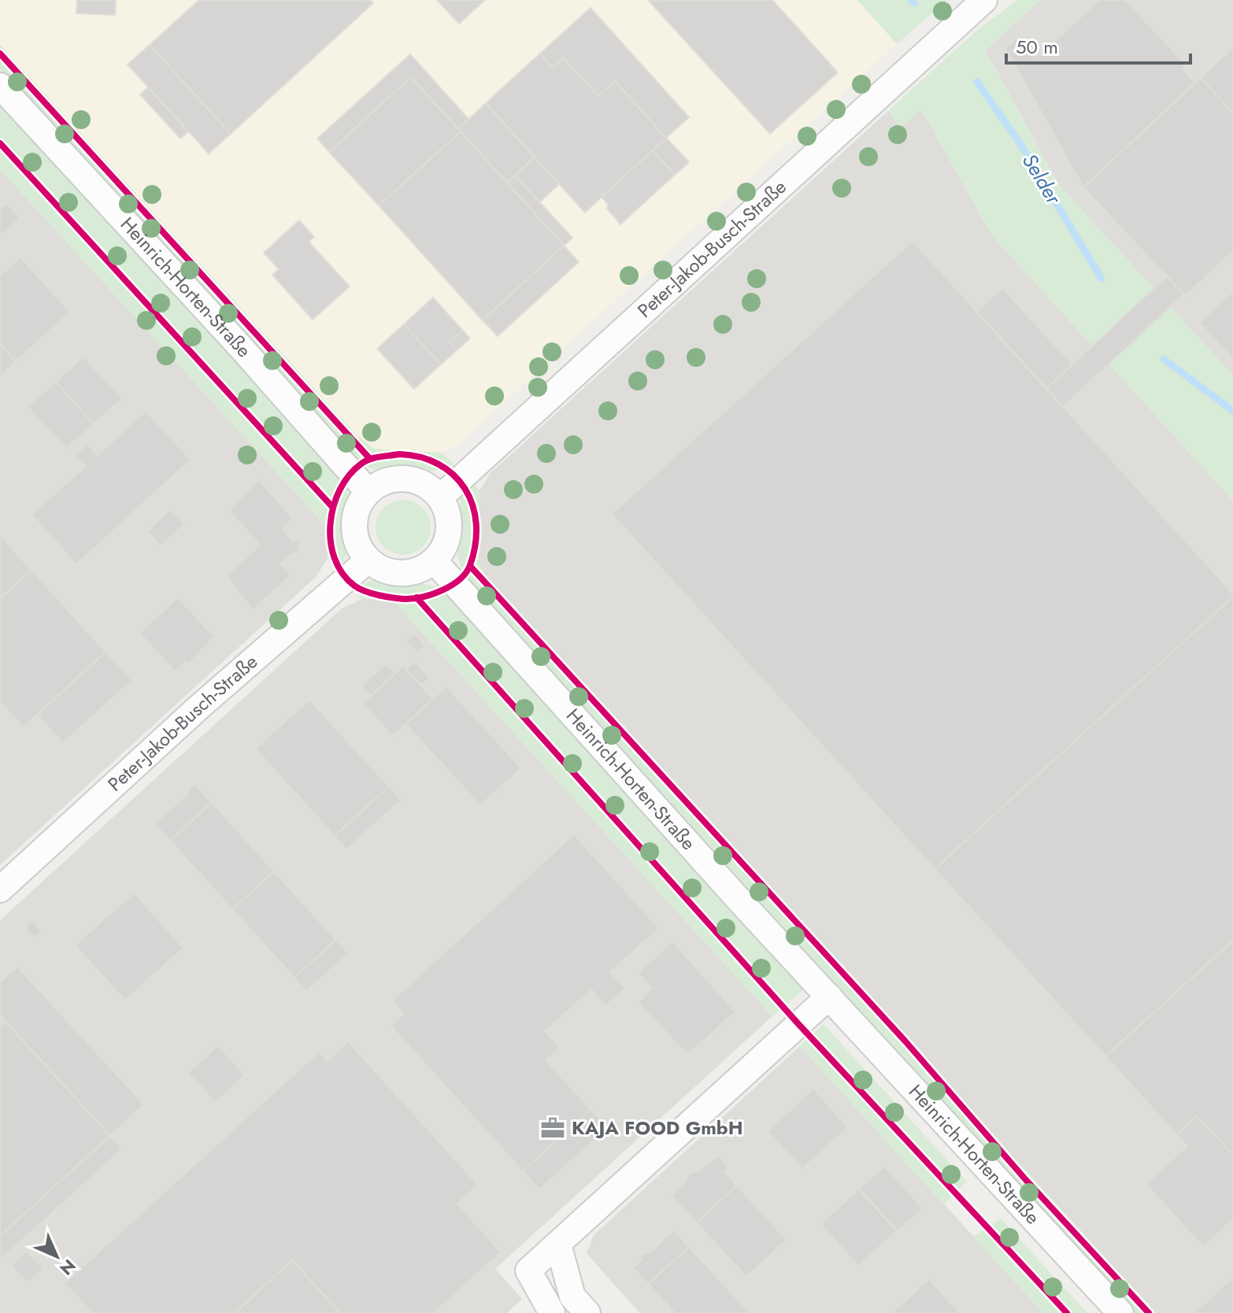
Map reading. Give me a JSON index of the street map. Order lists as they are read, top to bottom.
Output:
{
  "streets": {
    "street": ["Peter-Jakob-Busch-Straße", "Heinrich-Horten-Straße"]
  },
  "crossings": [
    ["Peter-Jakob-Busch-Straße", "Heinrich-Horten-Straße"]
  ],
  "water": ["Selder"],
  "places": {
    "office": ["KAJA FOOD GmbH"]
  },
  "scale_bar": "50 m",
  "north": "bottom right"
}
